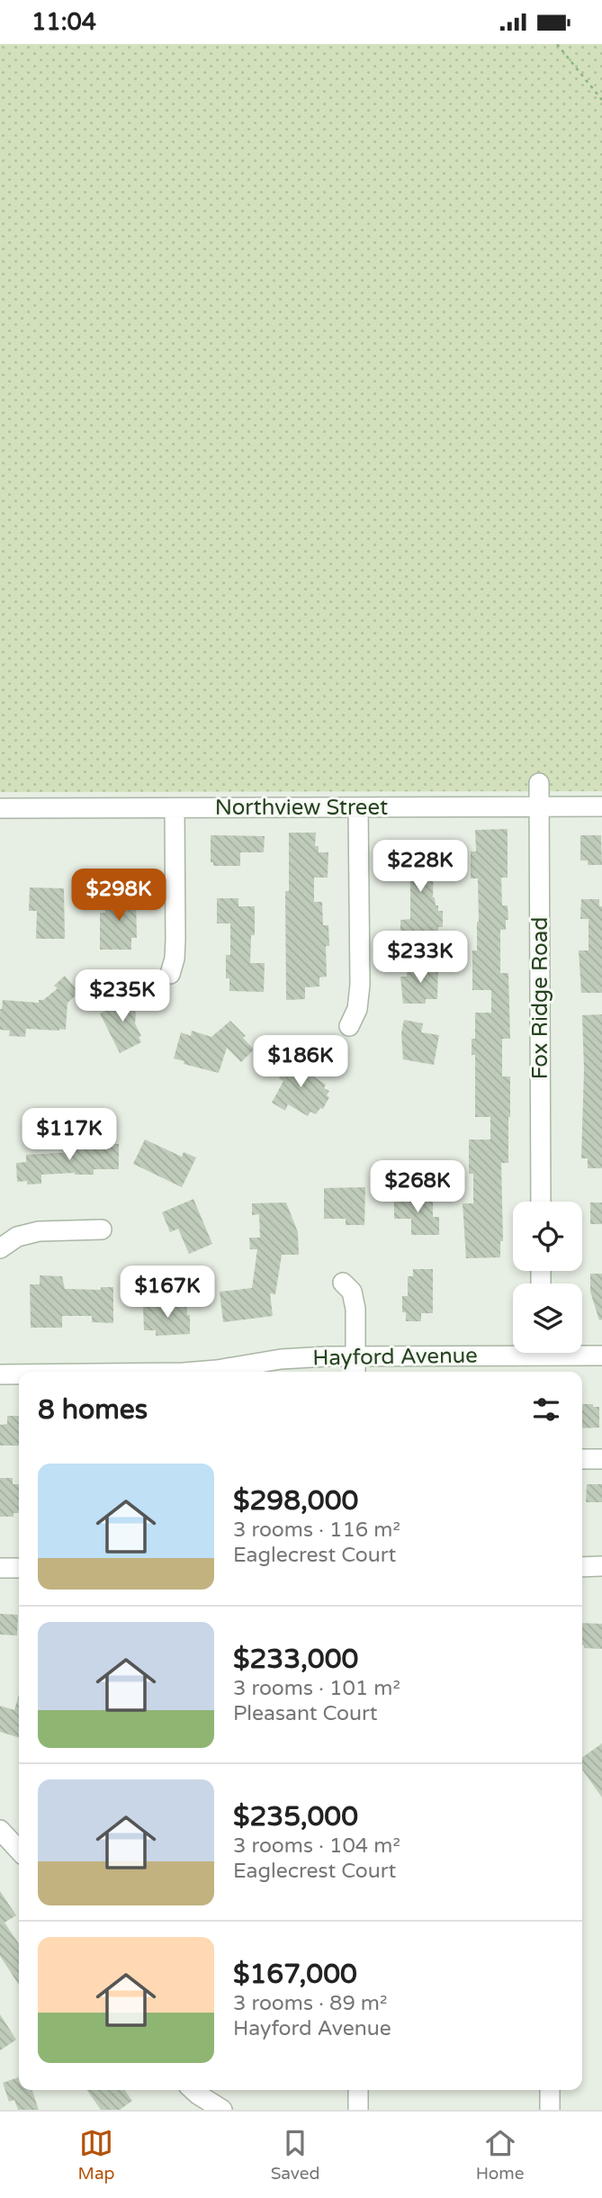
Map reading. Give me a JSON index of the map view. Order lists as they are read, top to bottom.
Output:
{
  "streets": {
    "street": ["Northview Street", "Fox Ridge Road", "Hayford Avenue"]
  },
  "crossings": [
    ["Northview Street", "Fox Ridge Road"]
  ],
  "page": {
    "status": "11:04",
    "price": [
      "$228K",
      "$298K",
      "$233K",
      "$235K",
      "$186K",
      "$117K",
      "$268K",
      "$167K"
    ],
    "heading": "8 homes",
    "list": [
      {
        "name": "$298,000",
        "note": "3 rooms · 116 m² · Eaglecrest Court"
      },
      {
        "name": "$233,000",
        "note": "3 rooms · 101 m² · Pleasant Court"
      },
      {
        "name": "$235,000",
        "note": "3 rooms · 104 m² · Eaglecrest Court"
      },
      {
        "name": "$167,000",
        "note": "3 rooms · 89 m² · Hayford Avenue"
      }
    ],
    "tabs": ["Map", "Saved", "Home"]
  }
}
